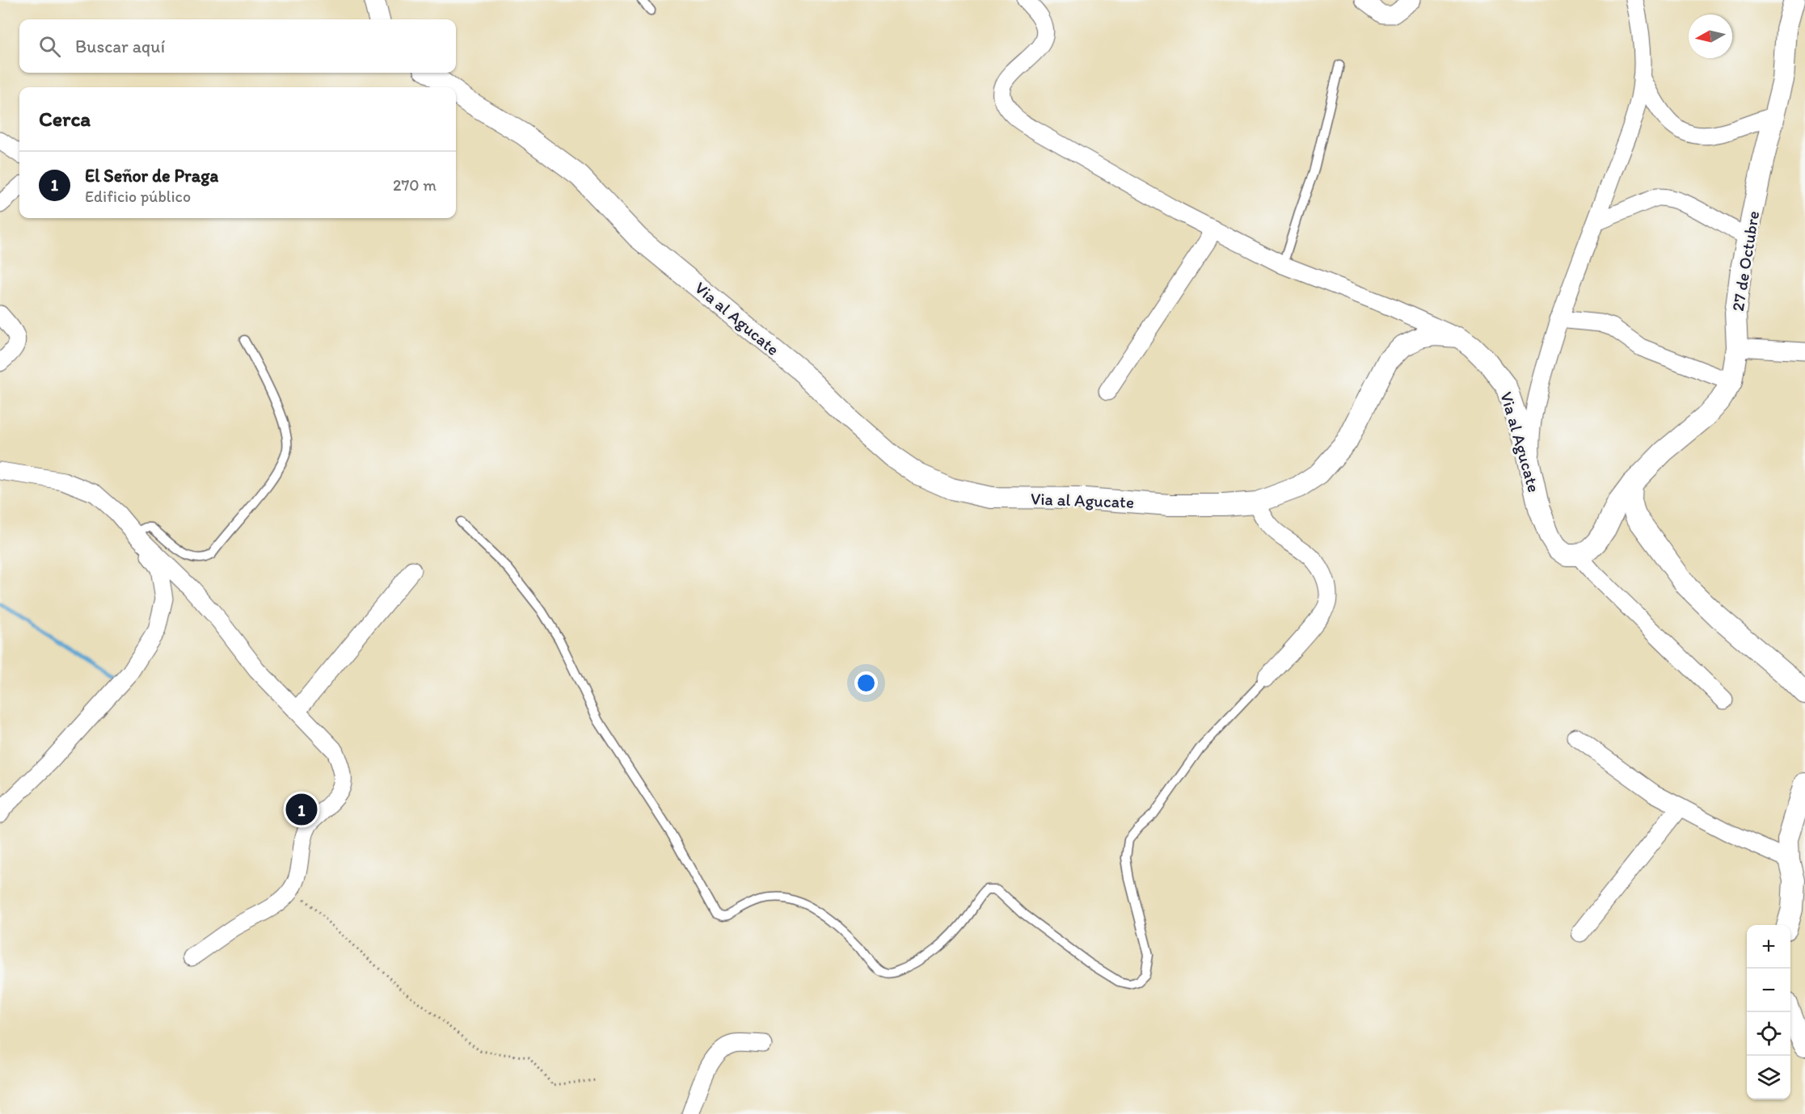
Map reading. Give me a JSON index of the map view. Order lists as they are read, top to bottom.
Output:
{
  "streets": {
    "street": ["27 de Octubre", "Via al Agucate"]
  },
  "north": "left",
  "page": {
    "search": "Buscar aquí",
    "heading": "Cerca",
    "list": [
      {
        "mark": "1",
        "name": "El Señor de Praga",
        "note": "Edificio público",
        "value": "270 m"
      }
    ],
    "pins": "1",
    "map_buttons": ["+", "−"]
  }
}
